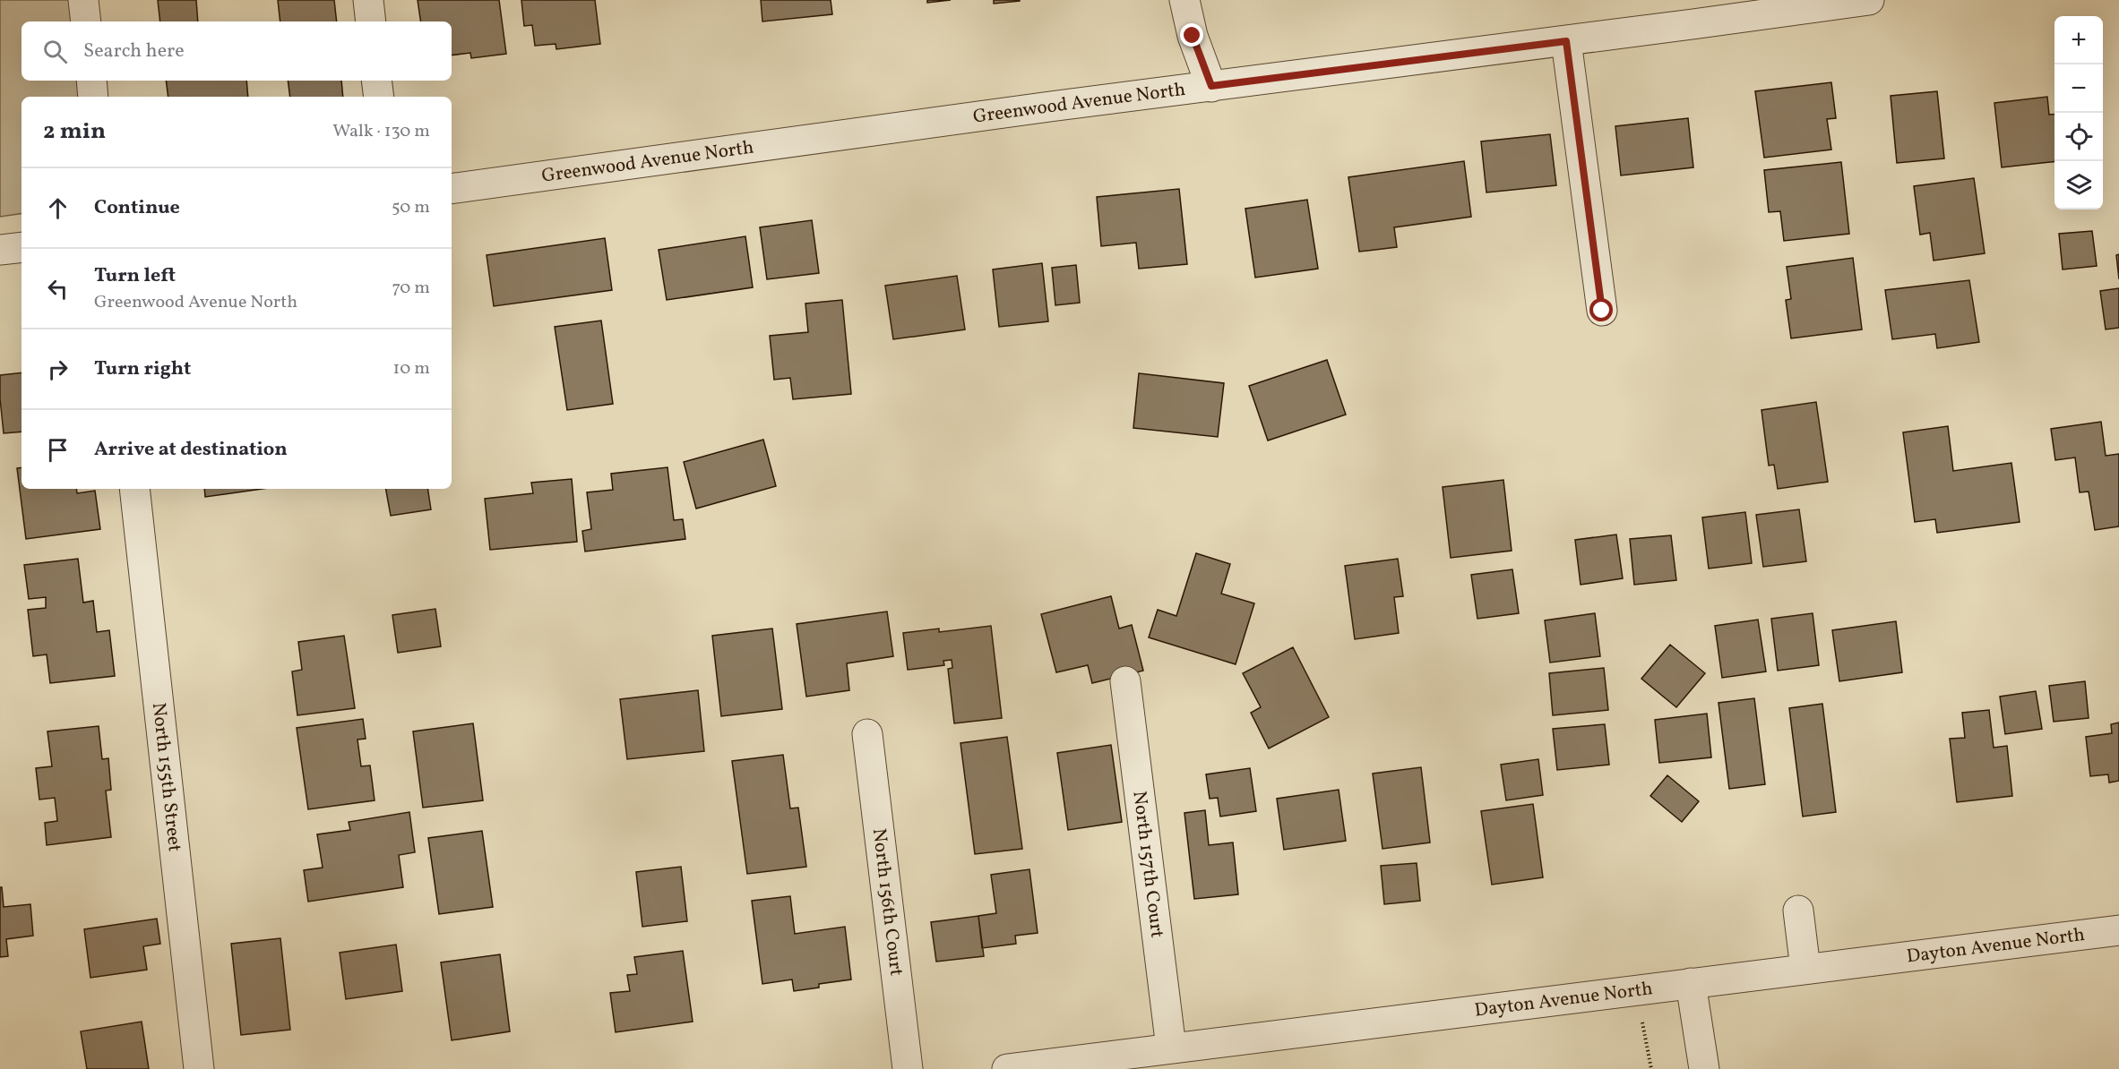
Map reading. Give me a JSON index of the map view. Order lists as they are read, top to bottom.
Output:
{
  "streets": {
    "street": [
      "Greenwood Avenue North",
      "North 155th Street",
      "North 157th Court",
      "North 156th Court",
      "Dayton Avenue North"
    ]
  },
  "crossings": [
    ["North 157th Court", "Dayton Avenue North"]
  ],
  "page": {
    "map_buttons": ["+", "−"],
    "search": "Search here",
    "heading": ["2 min", "Walk · 130 m"],
    "list": [
      ["Continue", "50 m"],
      ["Turn left", "Greenwood Avenue North", "70 m"],
      ["Turn right", "10 m"],
      "Arrive at destination"
    ]
  }
}
